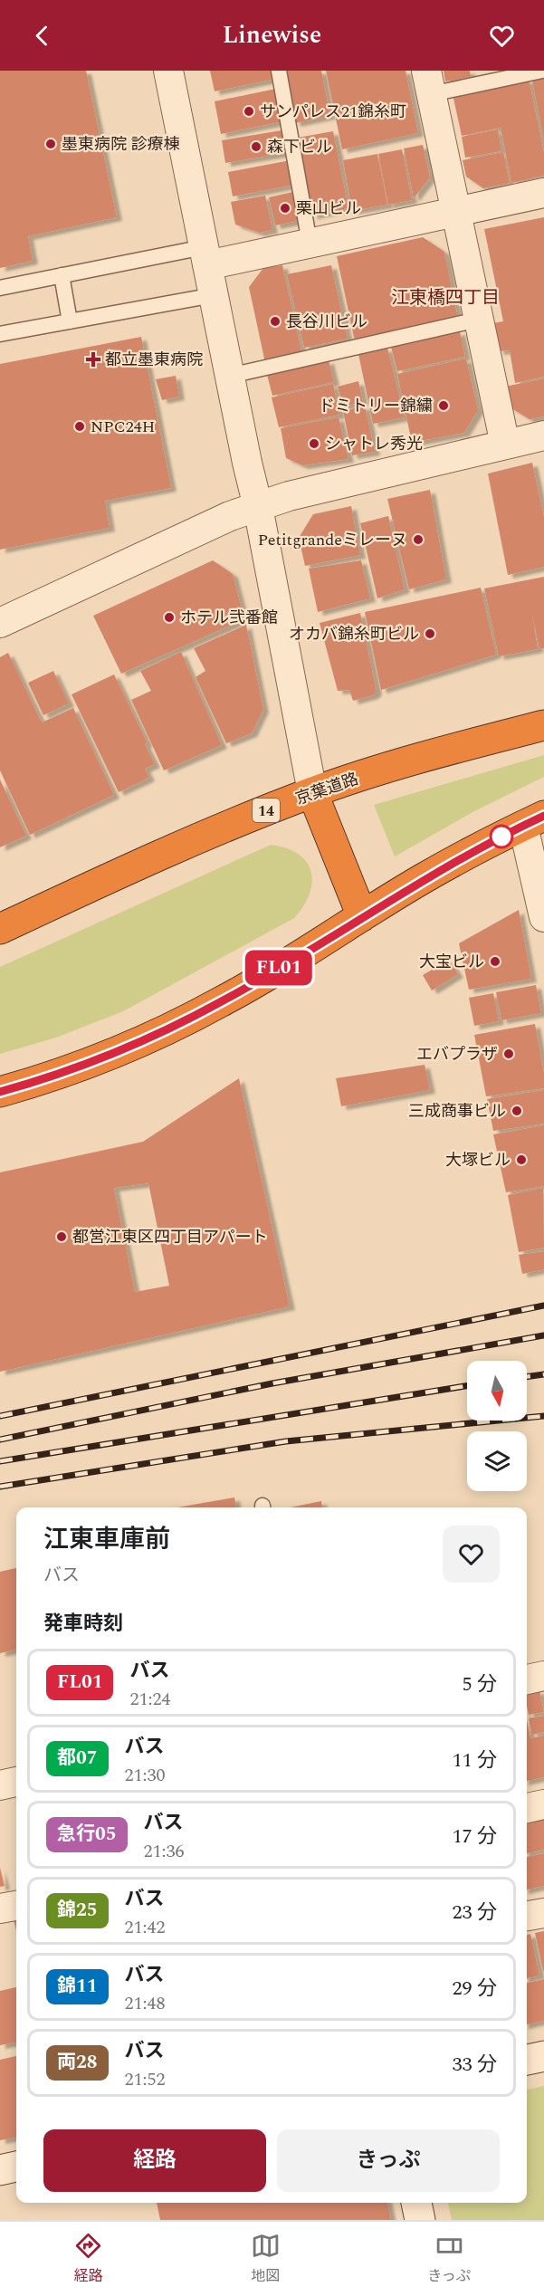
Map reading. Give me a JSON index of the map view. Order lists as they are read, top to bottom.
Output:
{
  "streets": {
    "highway": ["京葉道路", "14"]
  },
  "districts": ["江東橋四丁目"],
  "places": {
    "other": [
      "サンパレス21錦糸町",
      "墨東病院 診療棟",
      "森下ビル",
      "栗山ビル",
      "長谷川ビル",
      "ドミトリー錦繍",
      "NPC24H",
      "シャトレ秀光",
      "Petitgrandeミレーヌ",
      "ホテル弐番館",
      "オカバ錦糸町ビル",
      "大宝ビル",
      "エバプラザ",
      "三成商事ビル",
      "大塚ビル",
      "都営江東区四丁目アパート"
    ],
    "health": ["都立墨東病院"]
  },
  "lines": ["bus line FL01"],
  "north": "bottom",
  "page": {
    "header": "Linewise",
    "on_map": "FL01",
    "heading": [
      ["江東車庫前", "バス"],
      "発車時刻"
    ],
    "list": [
      {
        "mark": "FL01",
        "name": "バス",
        "note": "21:24",
        "value": "5 分"
      },
      {
        "mark": "都07",
        "name": "バス",
        "note": "21:30",
        "value": "11 分"
      },
      {
        "mark": "急行05",
        "name": "バス",
        "note": "21:36",
        "value": "17 分"
      },
      {
        "mark": "錦25",
        "name": "バス",
        "note": "21:42",
        "value": "23 分"
      },
      {
        "mark": "錦11",
        "name": "バス",
        "note": "21:48",
        "value": "29 分"
      },
      {
        "mark": "両28",
        "name": "バス",
        "note": "21:52",
        "value": "33 分"
      }
    ],
    "buttons": ["経路", "きっぷ"],
    "tabs": ["経路", "地図", "きっぷ"]
  }
}
